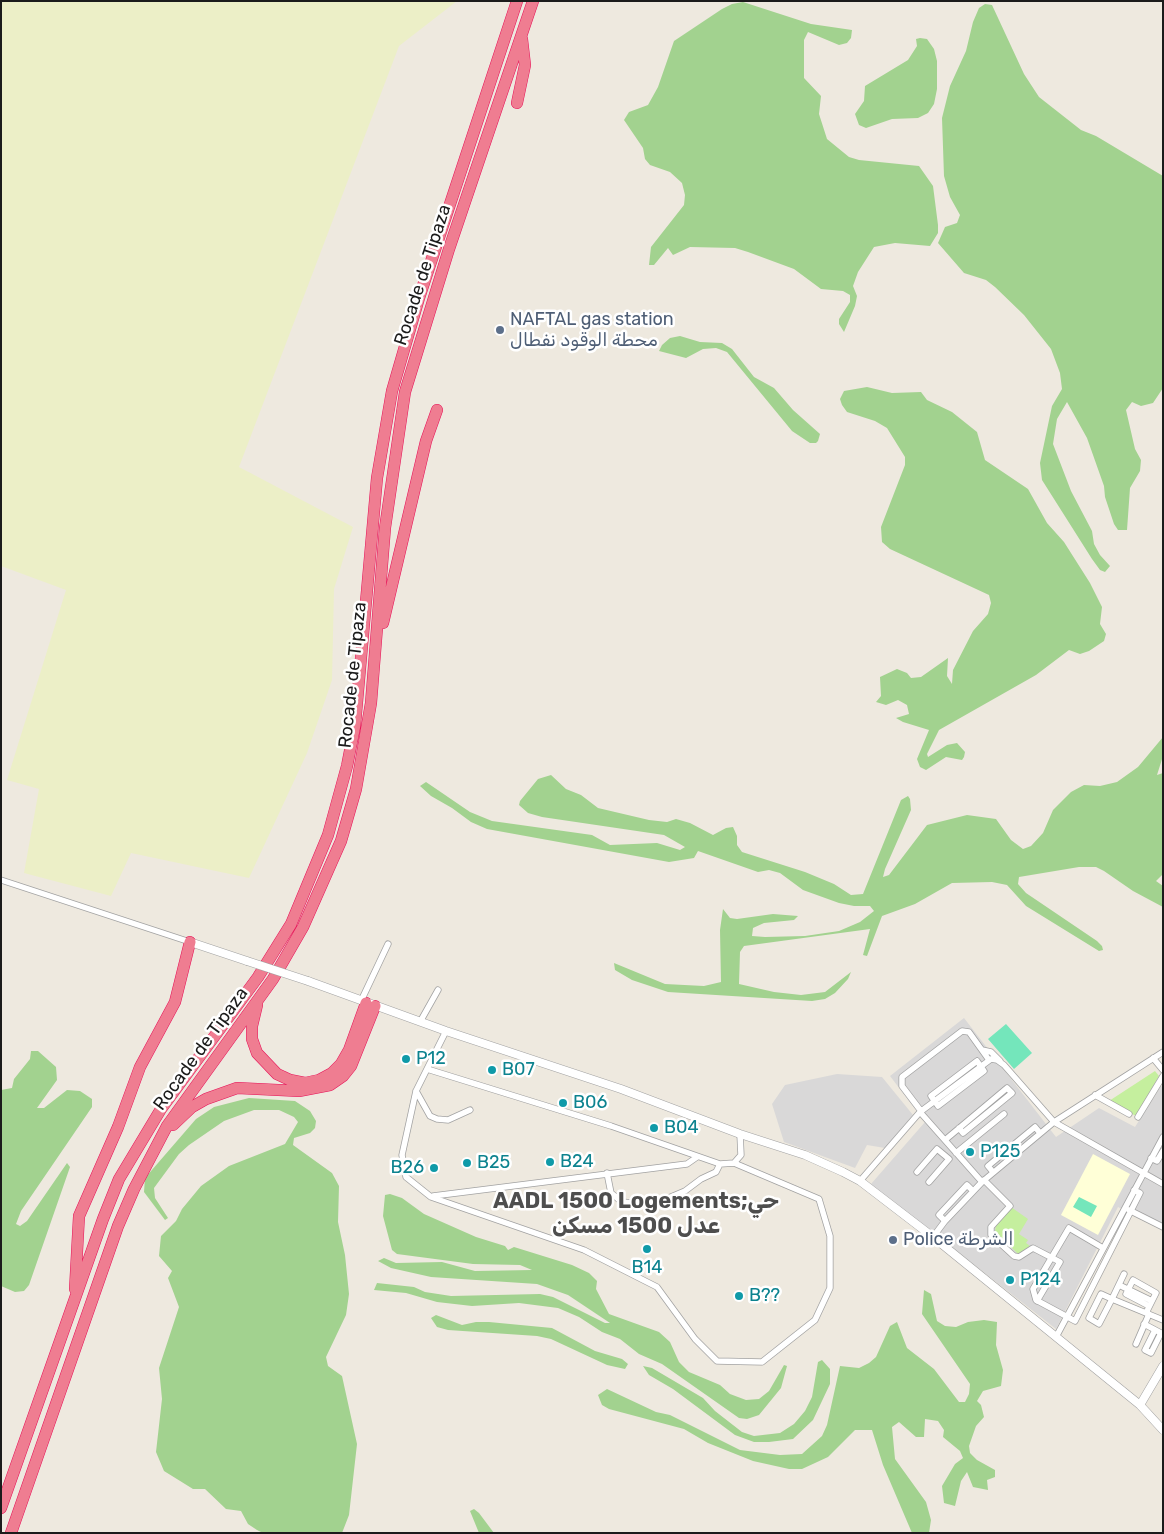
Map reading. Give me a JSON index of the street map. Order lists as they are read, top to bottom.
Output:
{
  "streets": {
    "highway": ["Rocade de Tipaza"]
  },
  "districts": ["AADL 1500 Logements;حي عدل 1500 مسكن"],
  "places": [
    "NAFTAL gas station محطة الوقود نفطال",
    "P12",
    "B07",
    "B06",
    "B04",
    "P125",
    "B24",
    "B25",
    "B26",
    "Police الشرطة",
    "B14",
    "P124",
    "B??"
  ]
}
